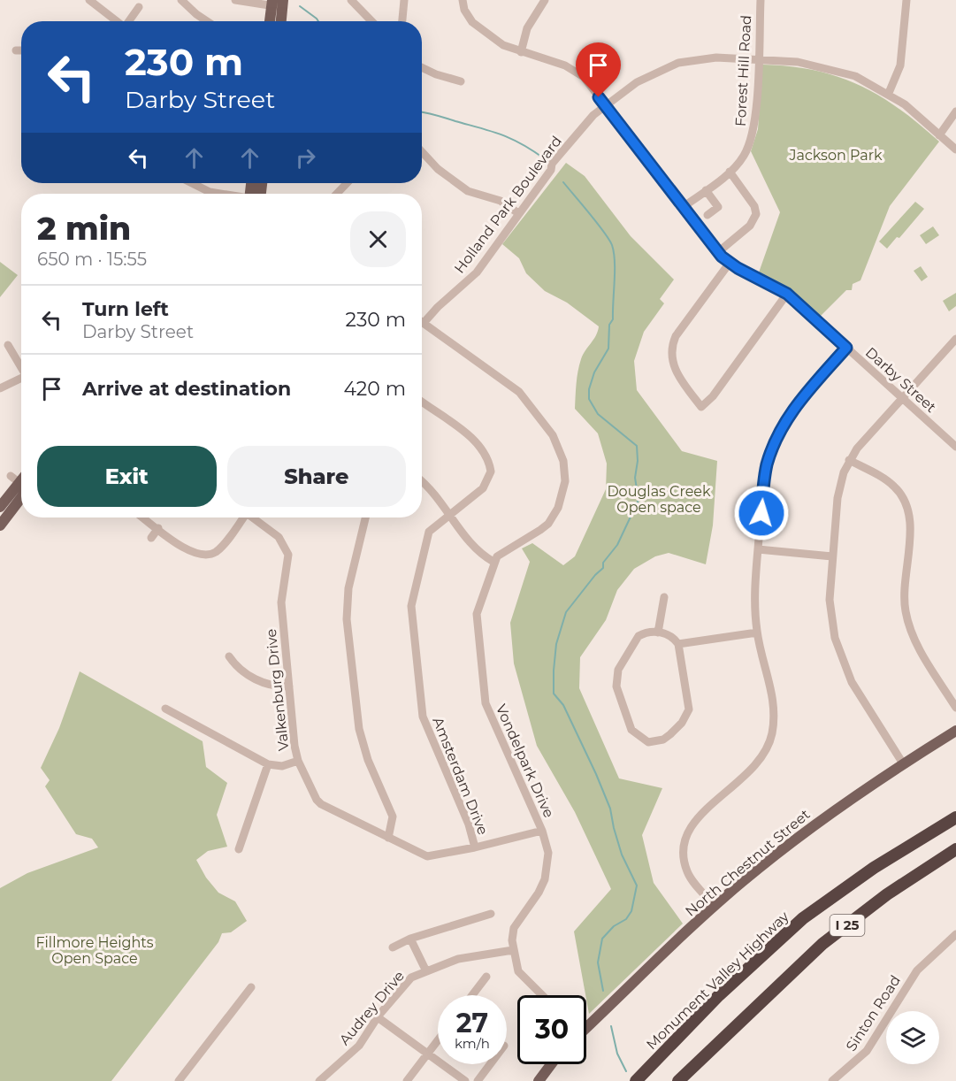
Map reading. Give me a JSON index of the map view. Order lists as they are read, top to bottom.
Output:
{
  "streets": {
    "highway": ["I 25", "Monument Valley Highway"],
    "main road": ["North Chestnut Street"],
    "street": [
      "Forest Hill Road",
      "Holland Park Boulevard",
      "Darby Street",
      "Valkenburg Drive",
      "Vondelpark Drive",
      "Amsterdam Drive",
      "Audrey Drive",
      "Sinton Road"
    ]
  },
  "crossings": [
    ["Forest Hill Road", "Holland Park Boulevard"],
    ["Forest Hill Road", "Darby Street"],
    ["Holland Park Boulevard", "Darby Street"],
    ["Holland Park Boulevard", "Vondelpark Drive"],
    ["Valkenburg Drive", "Vondelpark Drive"],
    ["Valkenburg Drive", "Amsterdam Drive"],
    ["Vondelpark Drive", "Audrey Drive"]
  ],
  "parks": ["Jackson Park", "Douglas Creek Open space", "Fillmore Heights Open Space"],
  "page": {
    "turn": ["230 m", "Darby Street"],
    "heading": ["2 min", "650 m · 15:55"],
    "list": [
      {
        "name": "Turn left",
        "note": "Darby Street",
        "value": "230 m"
      },
      {
        "name": "Arrive at destination",
        "value": "420 m"
      }
    ],
    "buttons": ["Exit", "Share"],
    "speed": "27 km/h",
    "limit": "30"
  }
}
